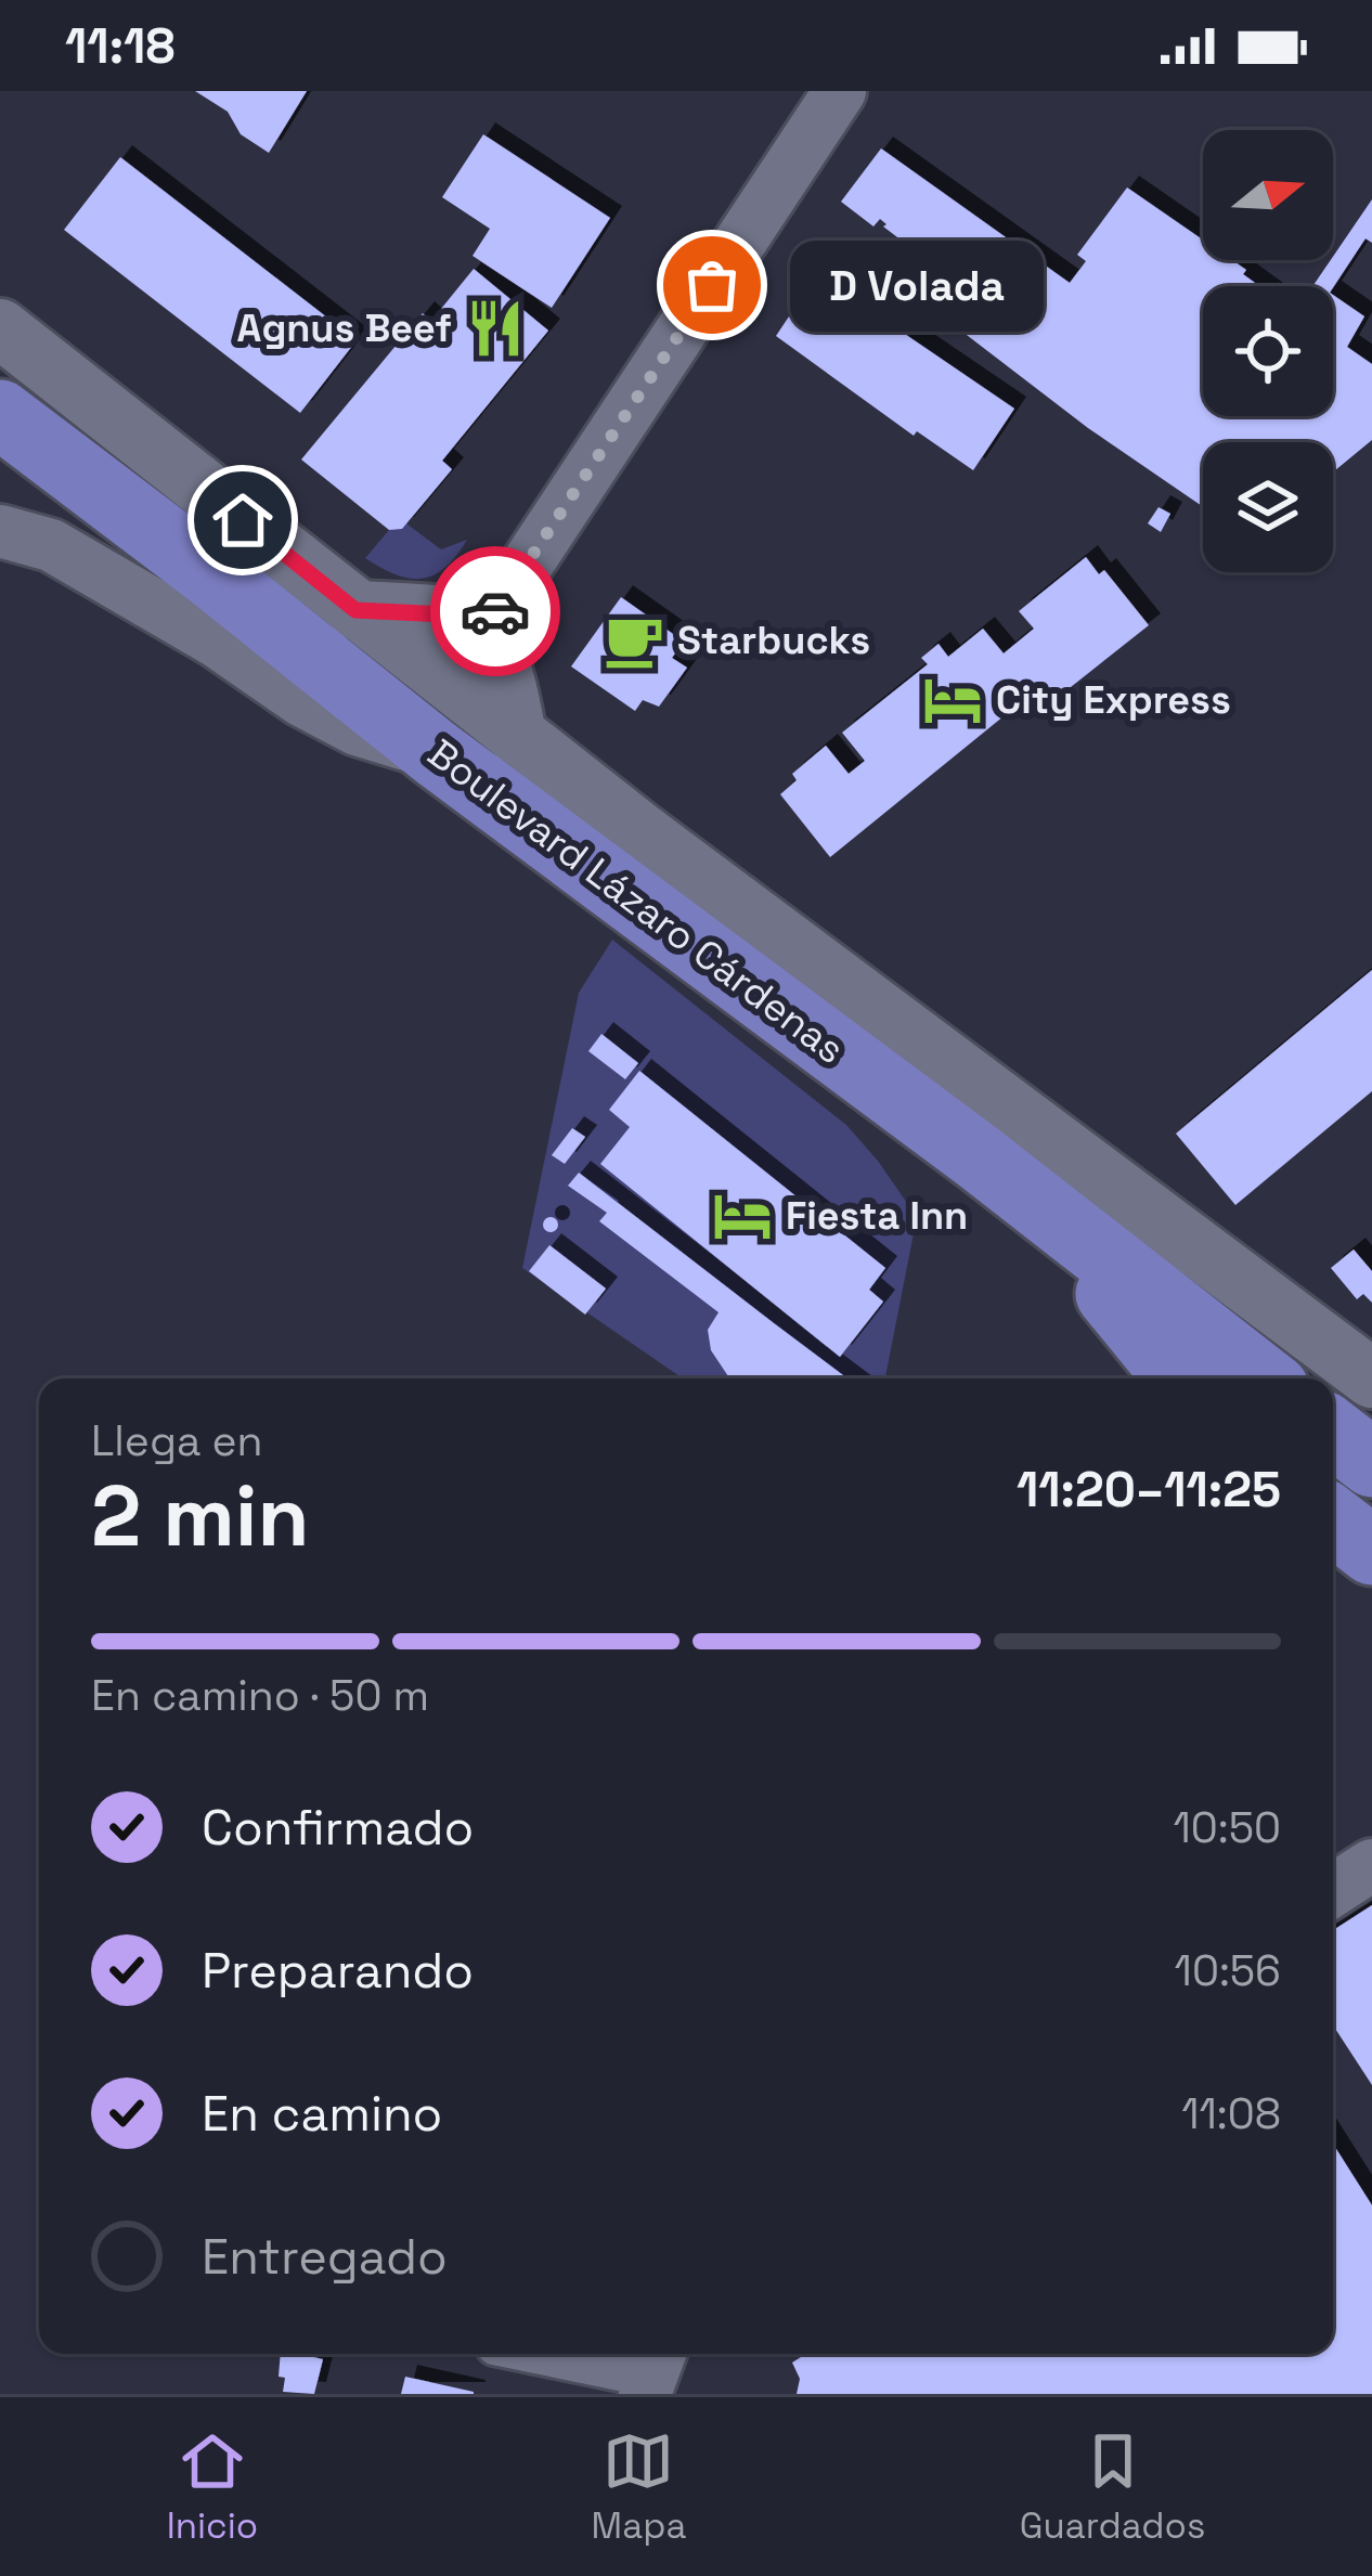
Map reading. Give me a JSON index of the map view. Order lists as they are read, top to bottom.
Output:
{
  "streets": {
    "highway": ["Boulevard Lázaro Cárdenas"]
  },
  "places": {
    "other": ["D Volada"],
    "restaurant": ["Agnus Beef"],
    "cafe": ["Starbucks"],
    "hotel": ["City Express", "Fiesta Inn"]
  },
  "north": "right",
  "page": {
    "status": "11:18",
    "bubble": "D Volada",
    "heading": ["2 min", "Llega en", "11:20–11:25"],
    "bar": "En camino · 50 m",
    "list": [
      ["Confirmado", "10:50"],
      ["Preparando", "10:56"],
      ["En camino", "11:08"],
      "Entregado"
    ],
    "tabs": ["Inicio", "Mapa", "Guardados"]
  }
}
